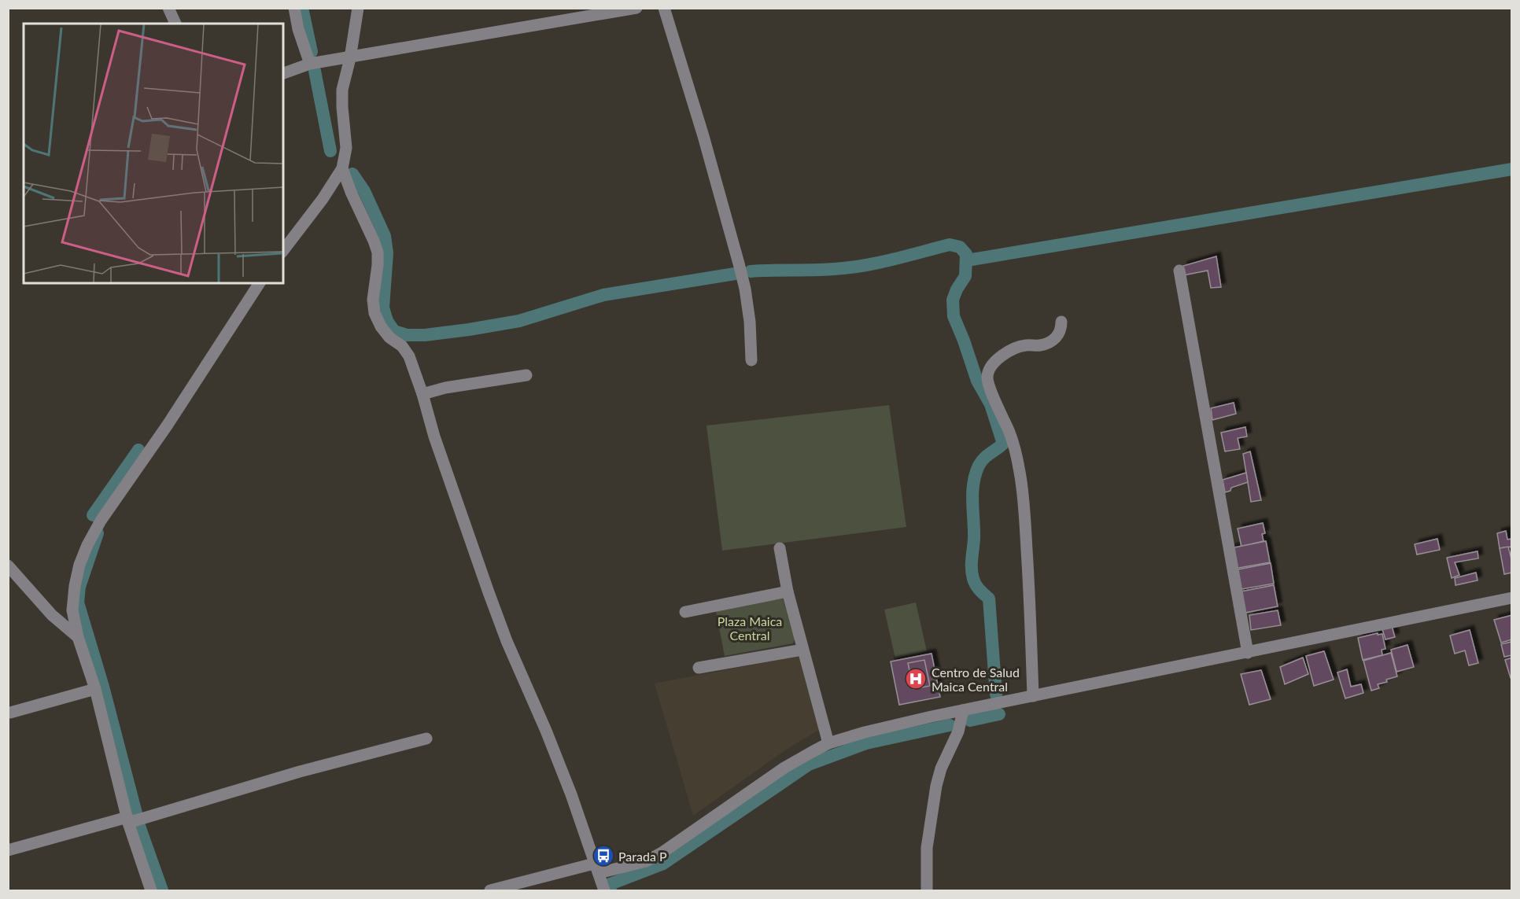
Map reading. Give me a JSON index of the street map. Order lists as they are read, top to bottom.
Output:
{
  "parks": ["Plaza Maica Central"],
  "places": {
    "hospital": ["Centro de Salud Maica Central"],
    "bus stop": ["Parada P"]
  }
}
